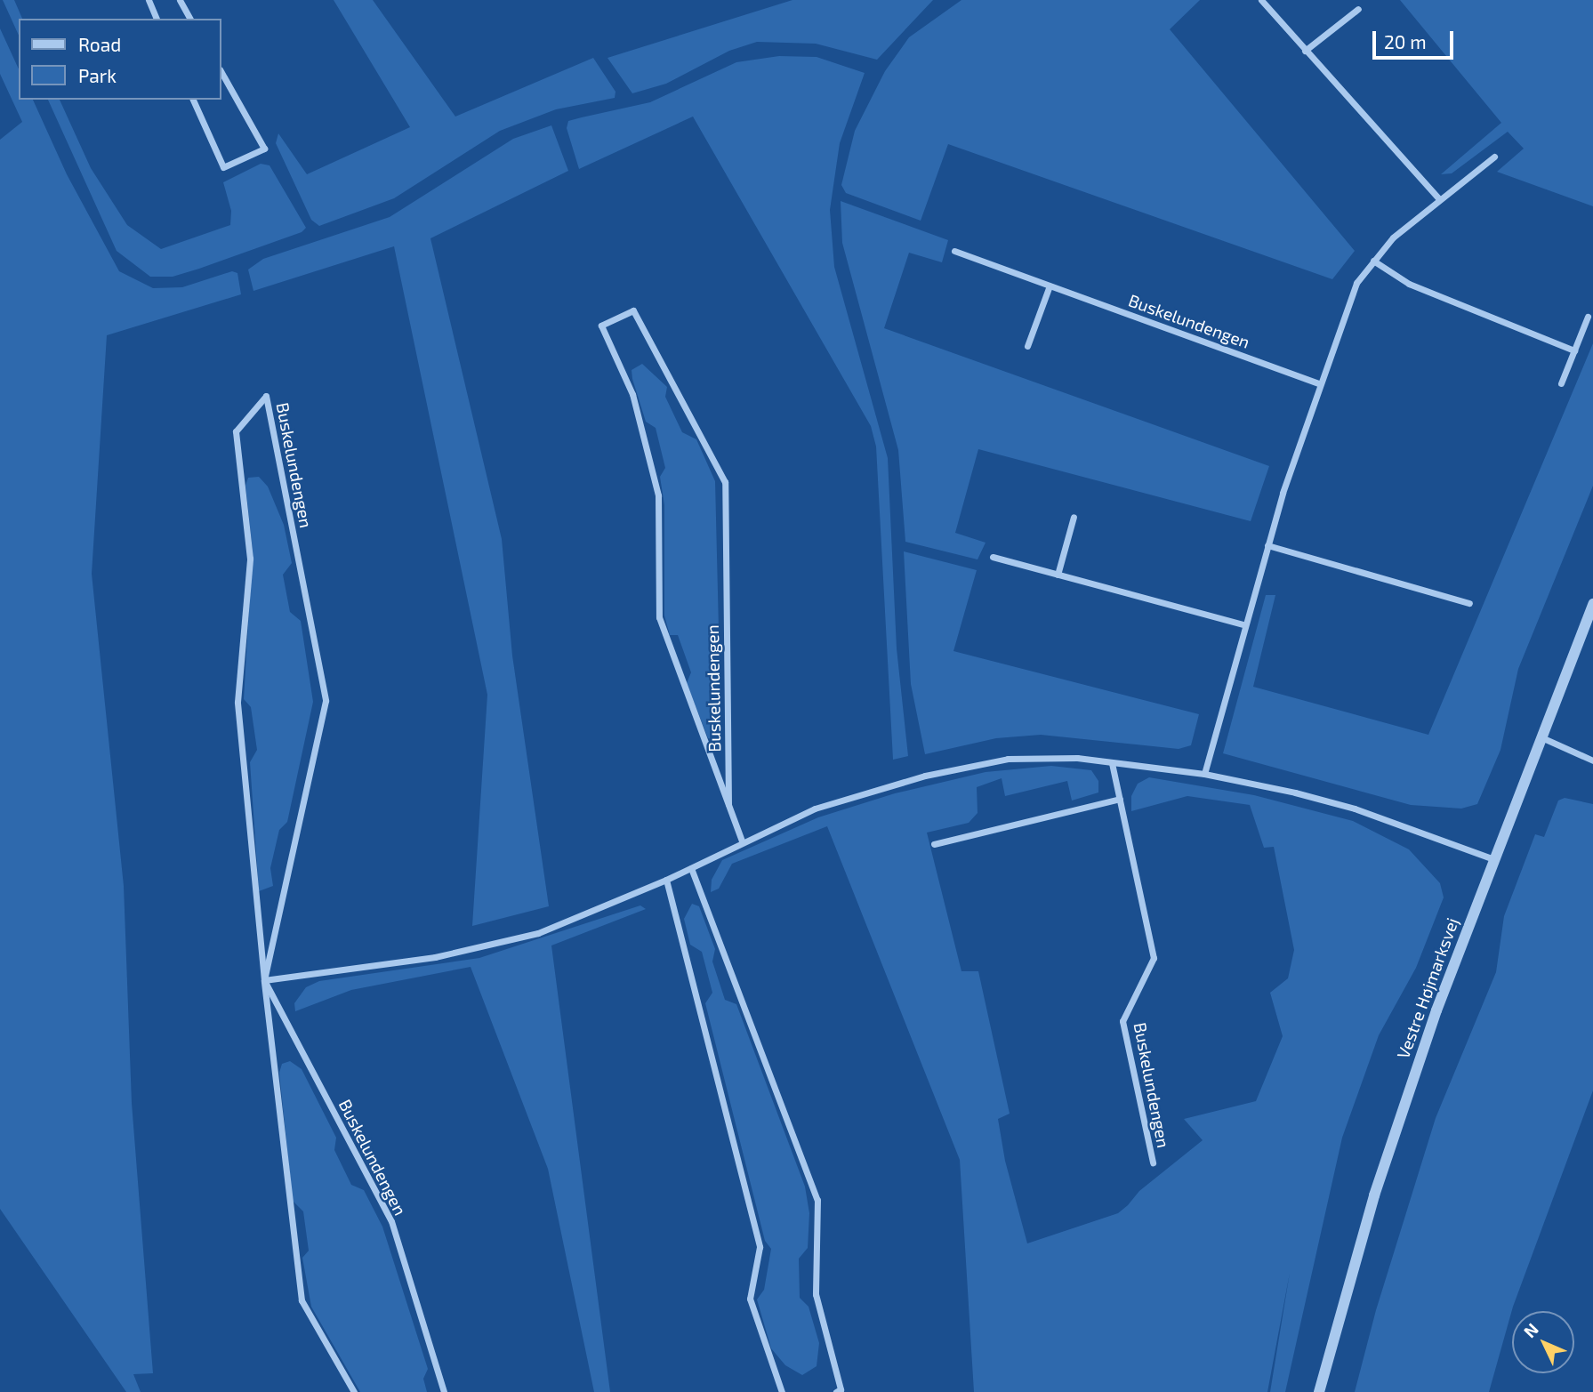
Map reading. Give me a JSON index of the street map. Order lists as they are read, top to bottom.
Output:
{
  "streets": {
    "street": ["Buskelundengen", "Vestre Højmarksvej"]
  },
  "legend": ["Road", "Park"],
  "scale_bar": "20 m",
  "north": "top left"
}
